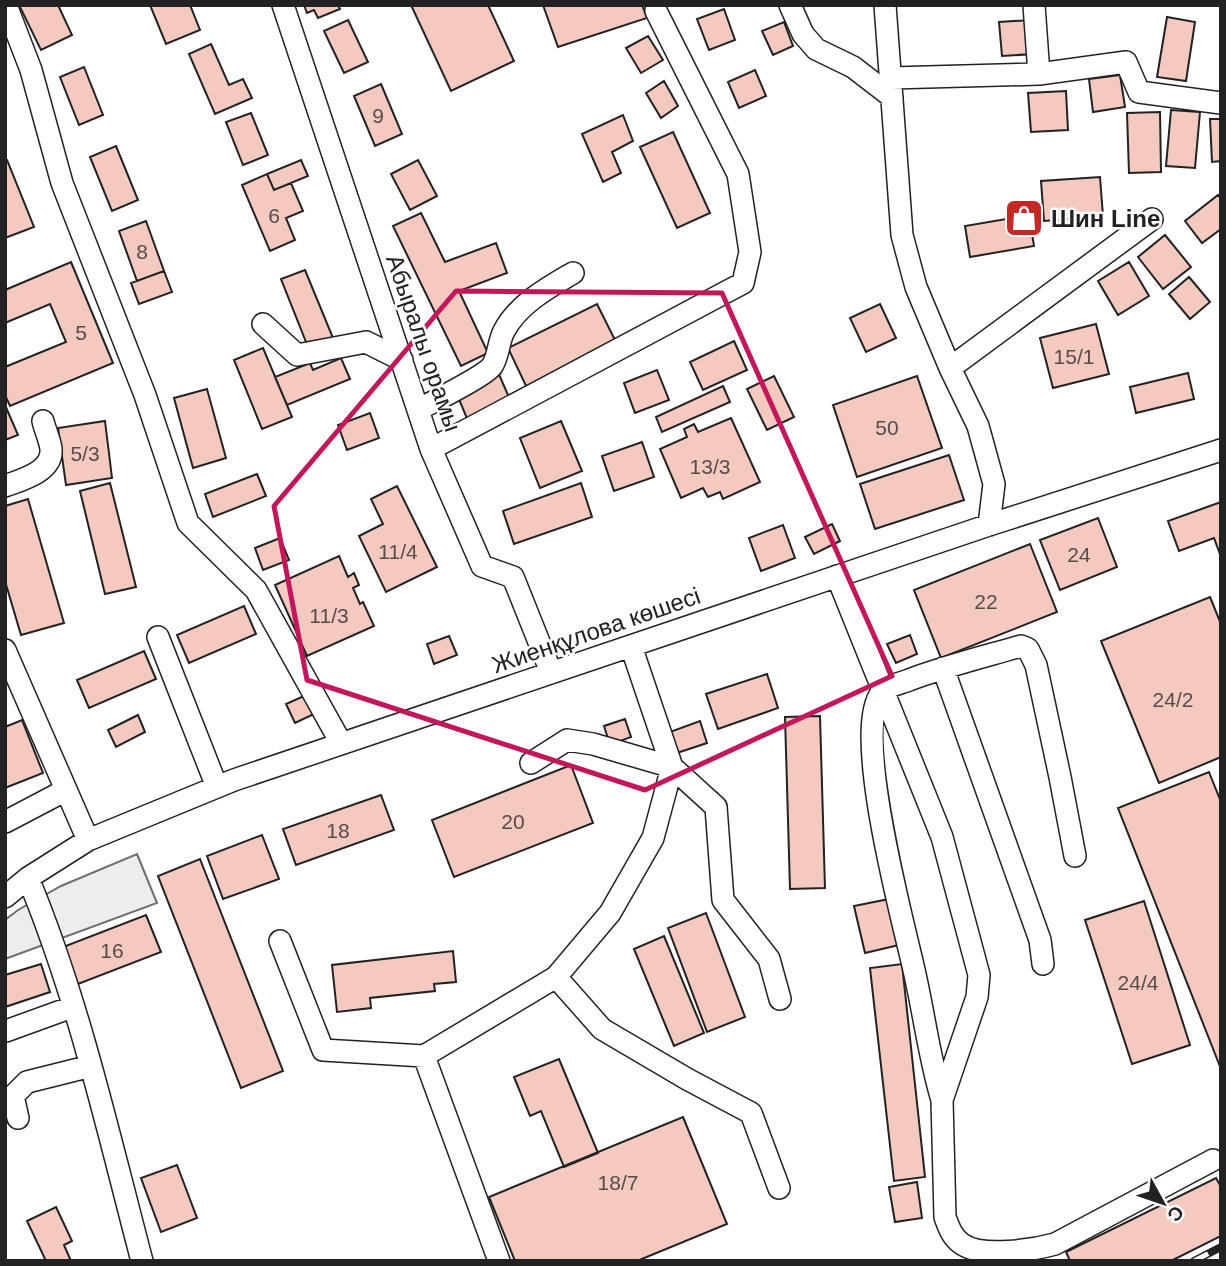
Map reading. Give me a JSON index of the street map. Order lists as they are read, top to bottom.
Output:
{
  "streets": {
    "street": ["Абыралы орамы", "Жиенқұлова көшесі"]
  },
  "crossings": [
    ["Абыралы орамы", "Жиенқұлова көшесі"]
  ],
  "places": {
    "shop": ["Шин Line"]
  },
  "house_numbers": [
    "9",
    "6",
    "8",
    "5",
    "15/1",
    "50",
    "5/3",
    "13/3",
    "11/4",
    "24",
    "22",
    "11/3",
    "24/2",
    "20",
    "18",
    "16",
    "24/4",
    "18/7"
  ],
  "north": "bottom right"
}
